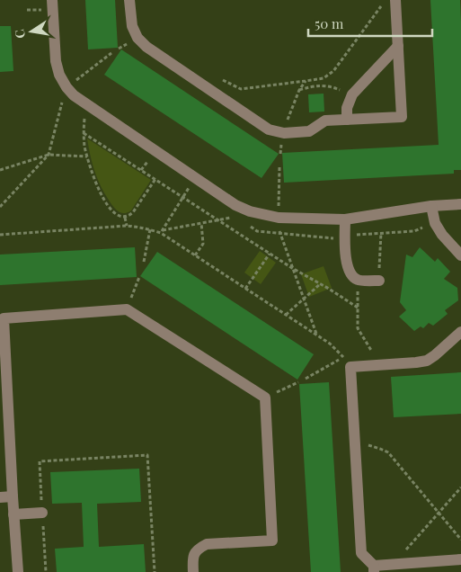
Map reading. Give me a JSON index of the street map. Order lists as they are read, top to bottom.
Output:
{
  "scale_bar": "50 m",
  "north": "left"
}
